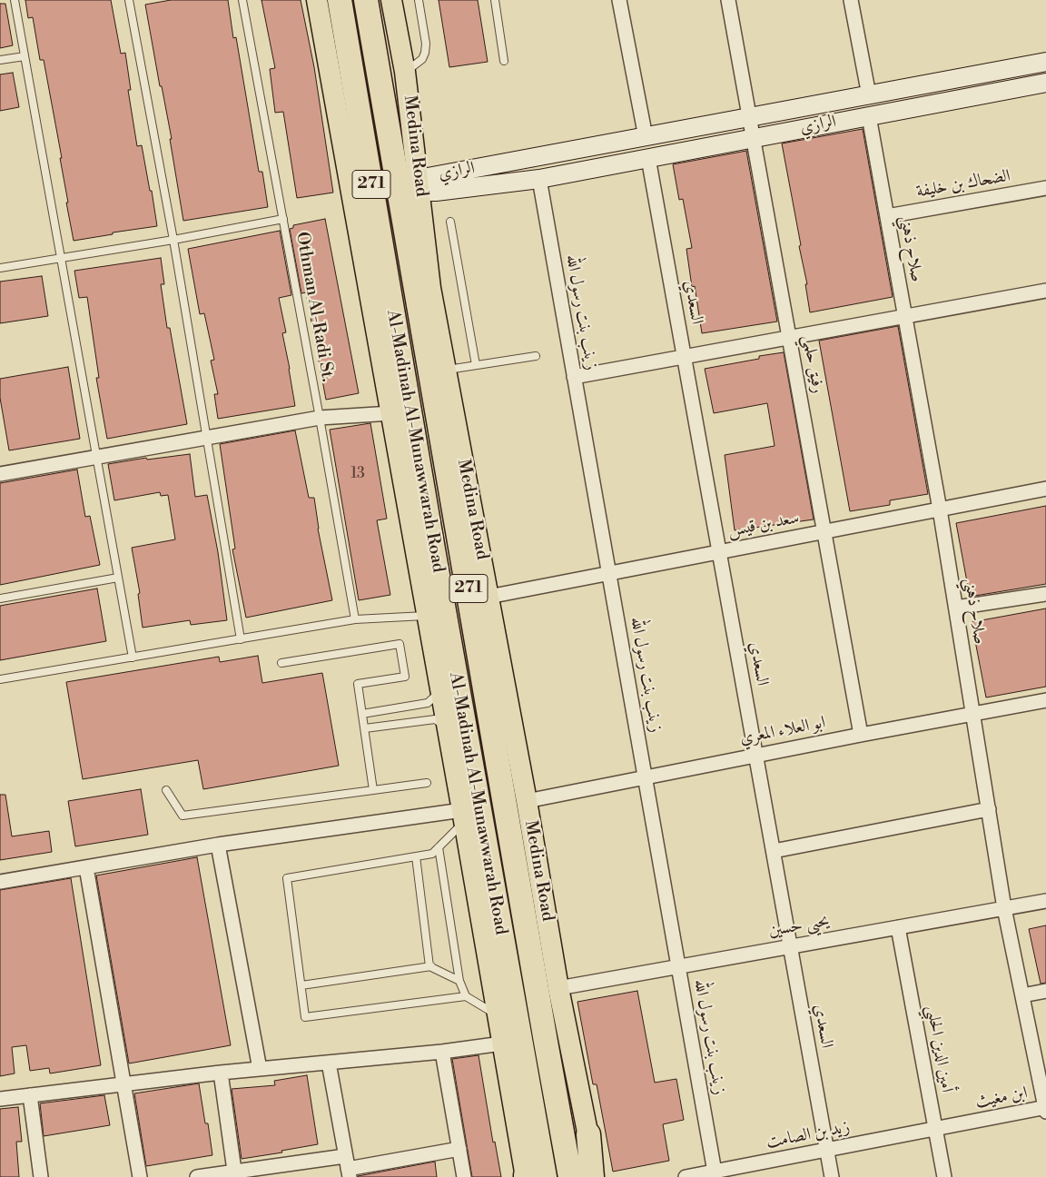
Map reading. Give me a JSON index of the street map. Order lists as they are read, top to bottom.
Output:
{
  "streets": {
    "highway": ["271", "Al-Madinah Al-Munawwarah Road"],
    "main road": ["Medina Road"],
    "street": [
      "الرازي",
      "الضحاك بن خليفة",
      "صلاح ذهني",
      "السعدي",
      "زينب بنت رسول الله",
      "رفيق حلمي",
      "سعد بن قيس",
      "ابو العلاء المعري",
      "يحيى حسين",
      "أمين الدين الحلبي",
      "ابن مغيث",
      "زيد بن الصامت"
    ],
    "lane": ["Othman Al-Radi St."]
  },
  "crossings": [
    ["الرازي", "Medina Road"],
    ["الرازي", "صلاح ذهني"],
    ["الرازي", "السعدي"],
    ["الرازي", "زينب بنت رسول الله"],
    ["الرازي", "رفيق حلمي"],
    ["Medina Road", "سعد بن قيس"],
    ["Medina Road", "ابو العلاء المعري"],
    ["Medina Road", "يحيى حسين"],
    ["الضحاك بن خليفة", "صلاح ذهني"],
    ["صلاح ذهني", "سعد بن قيس"],
    ["صلاح ذهني", "ابو العلاء المعري"],
    ["صلاح ذهني", "يحيى حسين"],
    ["صلاح ذهني", "ابن مغيث"],
    ["السعدي", "سعد بن قيس"],
    ["السعدي", "ابو العلاء المعري"],
    ["السعدي", "يحيى حسين"],
    ["السعدي", "زيد بن الصامت"],
    ["زينب بنت رسول الله", "سعد بن قيس"],
    ["زينب بنت رسول الله", "ابو العلاء المعري"],
    ["زينب بنت رسول الله", "يحيى حسين"],
    ["زينب بنت رسول الله", "زيد بن الصامت"],
    ["رفيق حلمي", "سعد بن قيس"],
    ["رفيق حلمي", "ابو العلاء المعري"],
    ["يحيى حسين", "أمين الدين الحلبي"],
    ["أمين الدين الحلبي", "ابن مغيث"],
    ["أمين الدين الحلبي", "زيد بن الصامت"],
    ["ابن مغيث", "زيد بن الصامت"]
  ],
  "house_numbers": ["13"]
}
